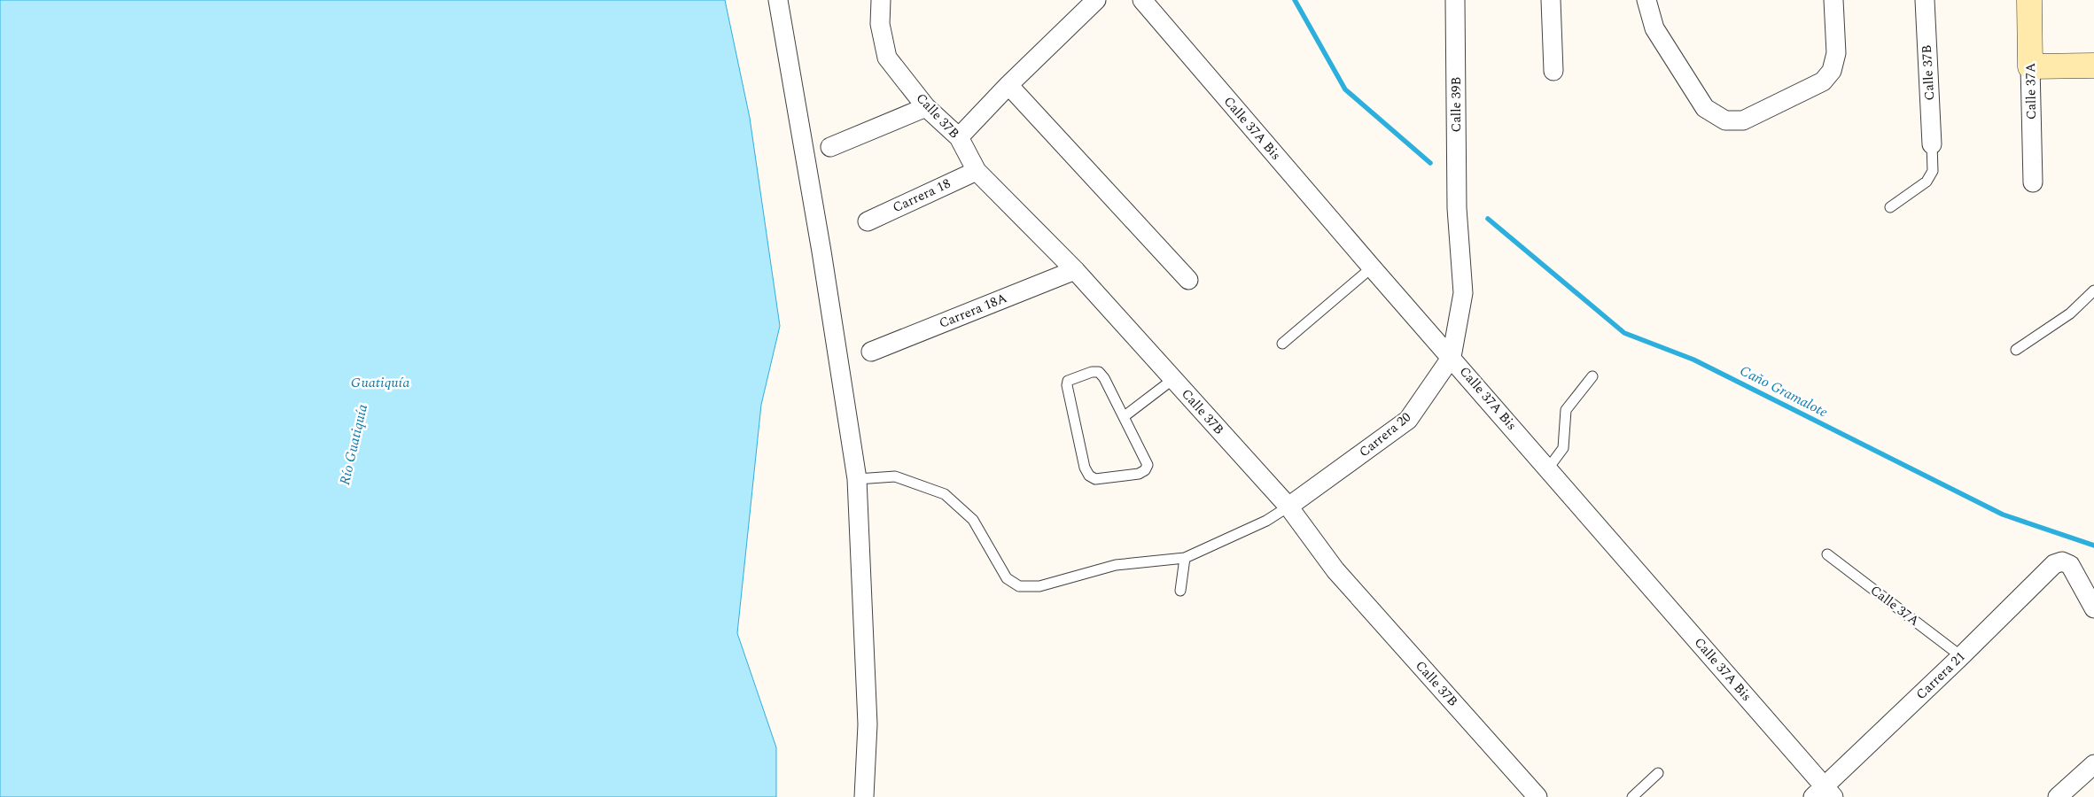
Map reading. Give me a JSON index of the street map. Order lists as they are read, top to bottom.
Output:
{
  "streets": {
    "street": [
      "Calle 37B",
      "Calle 37A",
      "Calle 39B",
      "Calle 37A Bis",
      "Carrera 18",
      "Carrera 18A",
      "Carrera 20",
      "Carrera 21"
    ]
  },
  "crossings": [
    ["Calle 37B", "Carrera 18"],
    ["Calle 37B", "Carrera 18A"],
    ["Calle 37B", "Carrera 20"],
    ["Calle 37A", "Carrera 21"],
    ["Calle 39B", "Carrera 20"],
    ["Calle 37A Bis", "Carrera 20"],
    ["Calle 37A Bis", "Carrera 21"]
  ],
  "water": ["Guatiquía", "Caño Gramalote", "Río Guatiquía"]
}
